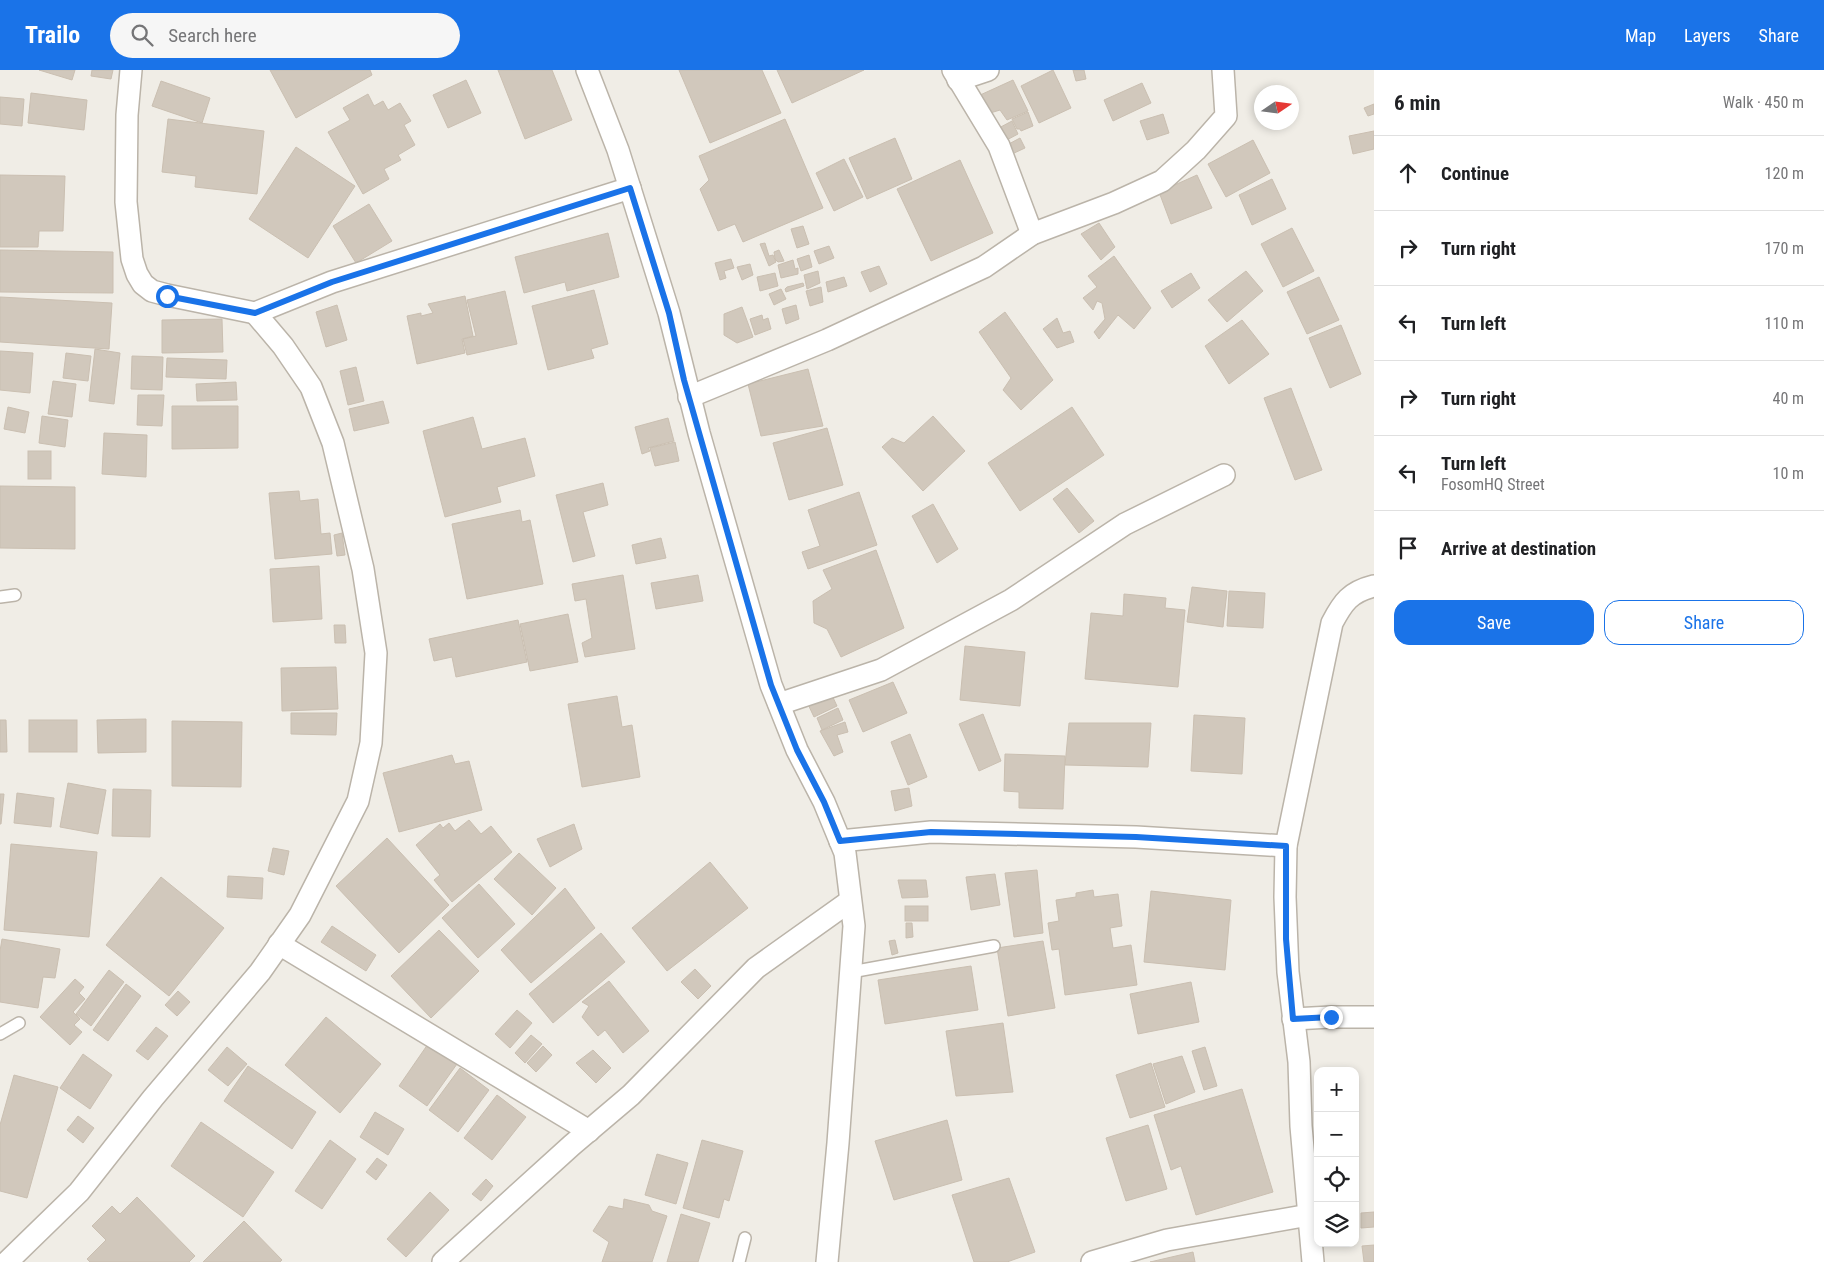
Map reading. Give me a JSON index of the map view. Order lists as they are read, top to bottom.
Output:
{
  "north": "right",
  "page": {
    "header": "Trailo",
    "search": "Search here",
    "nav": ["Map", "Layers", "Share"],
    "heading": ["6 min", "Walk · 450 m"],
    "list": [
      ["Continue", "120 m"],
      ["Turn right", "170 m"],
      ["Turn left", "110 m"],
      ["Turn right", "40 m"],
      ["Turn left", "FosomHQ Street", "10 m"],
      "Arrive at destination"
    ],
    "buttons": ["Save", "Share"],
    "map_buttons": ["+", "−"]
  }
}
